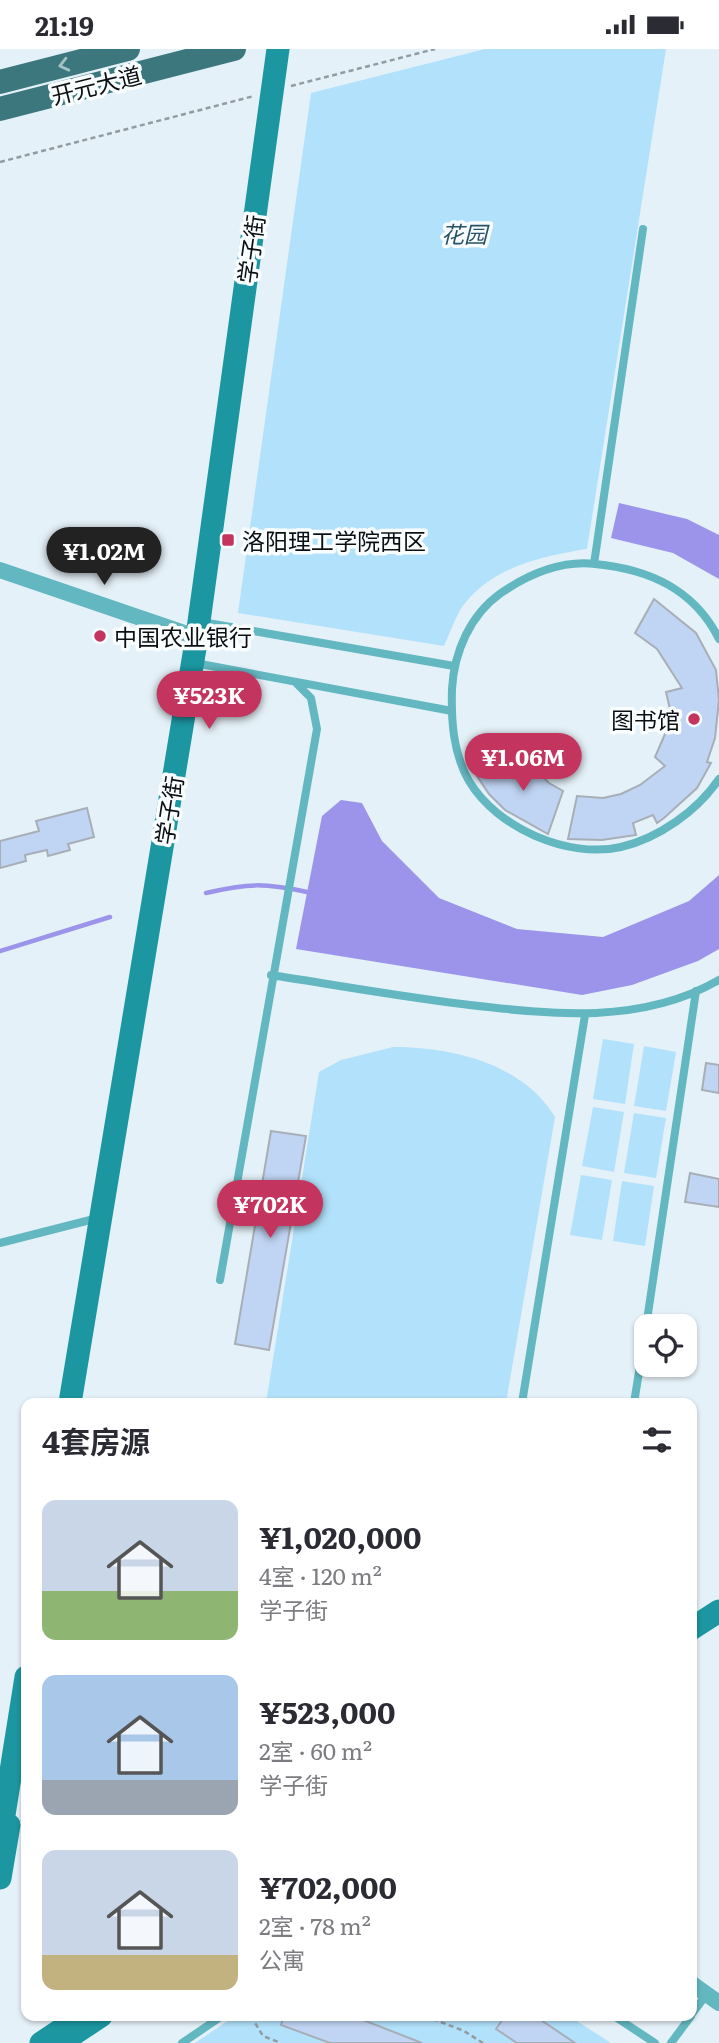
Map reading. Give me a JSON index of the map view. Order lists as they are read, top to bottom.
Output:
{
  "streets": {
    "main road": ["开元大道"],
    "street": ["学子街"]
  },
  "parks": ["花园"],
  "places": {
    "transit": ["洛阳理工学院西区"],
    "other": ["中国农业银行", "图书馆"]
  },
  "page": {
    "status": "21:19",
    "price": [
      "¥1.02M",
      "¥523K",
      "¥1.06M",
      "¥702K"
    ],
    "heading": "4套房源",
    "list": [
      {
        "name": "¥1,020,000",
        "note": "4室 · 120 m² · 学子街"
      },
      {
        "name": "¥523,000",
        "note": "2室 · 60 m² · 学子街"
      },
      {
        "name": "¥702,000",
        "note": "2室 · 78 m² · 公寓"
      }
    ]
  }
}
